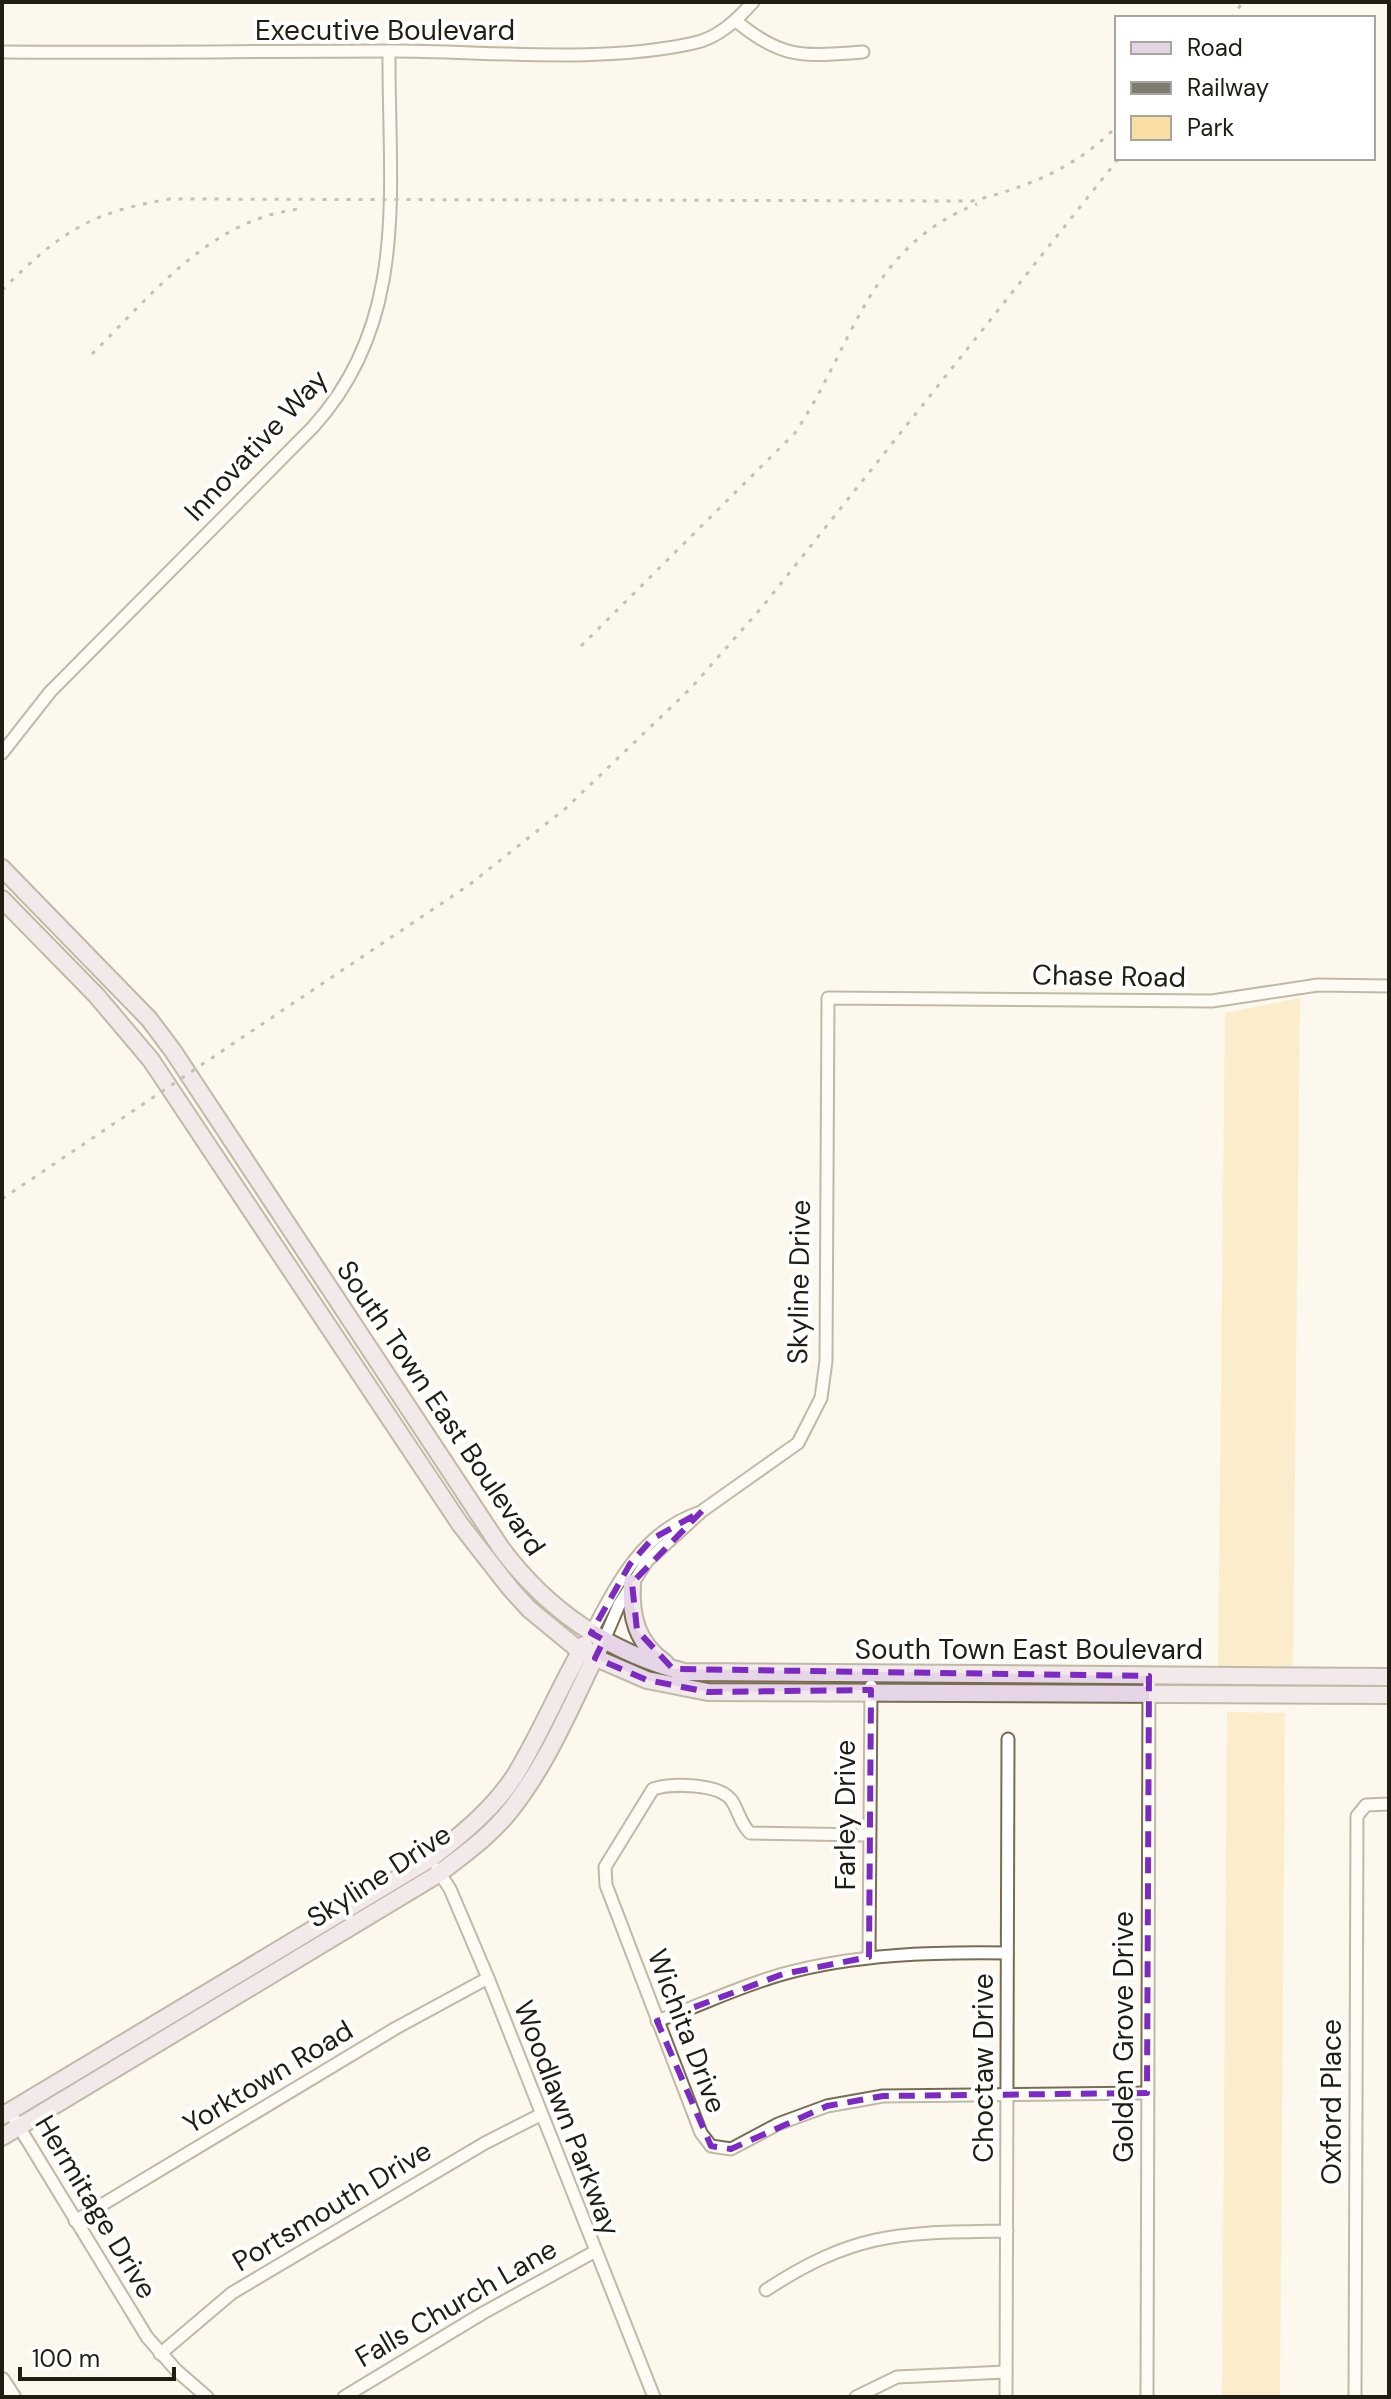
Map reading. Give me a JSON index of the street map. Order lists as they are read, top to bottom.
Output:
{
  "streets": {
    "main road": ["Skyline Drive", "South Town East Boulevard"],
    "street": [
      "Executive Boulevard",
      "Innovative Way",
      "Chase Road",
      "Farley Drive",
      "Wichita Drive",
      "Golden Grove Drive",
      "Choctaw Drive",
      "Yorktown Road",
      "Oxford Place",
      "Woodlawn Parkway",
      "Portsmouth Drive",
      "Hermitage Drive",
      "Falls Church Lane"
    ]
  },
  "crossings": [
    ["Executive Boulevard", "Innovative Way"],
    ["Chase Road", "Skyline Drive"],
    ["Skyline Drive", "South Town East Boulevard"],
    ["Skyline Drive", "Woodlawn Parkway"],
    ["Skyline Drive", "Hermitage Drive"],
    ["South Town East Boulevard", "Farley Drive"],
    ["South Town East Boulevard", "Golden Grove Drive"],
    ["Farley Drive", "Wichita Drive"],
    ["Wichita Drive", "Golden Grove Drive"],
    ["Wichita Drive", "Choctaw Drive"],
    ["Yorktown Road", "Woodlawn Parkway"],
    ["Yorktown Road", "Hermitage Drive"],
    ["Woodlawn Parkway", "Portsmouth Drive"],
    ["Woodlawn Parkway", "Falls Church Lane"],
    ["Portsmouth Drive", "Hermitage Drive"]
  ],
  "legend": ["Road", "Railway", "Park"],
  "scale_bar": "100 m"
}
